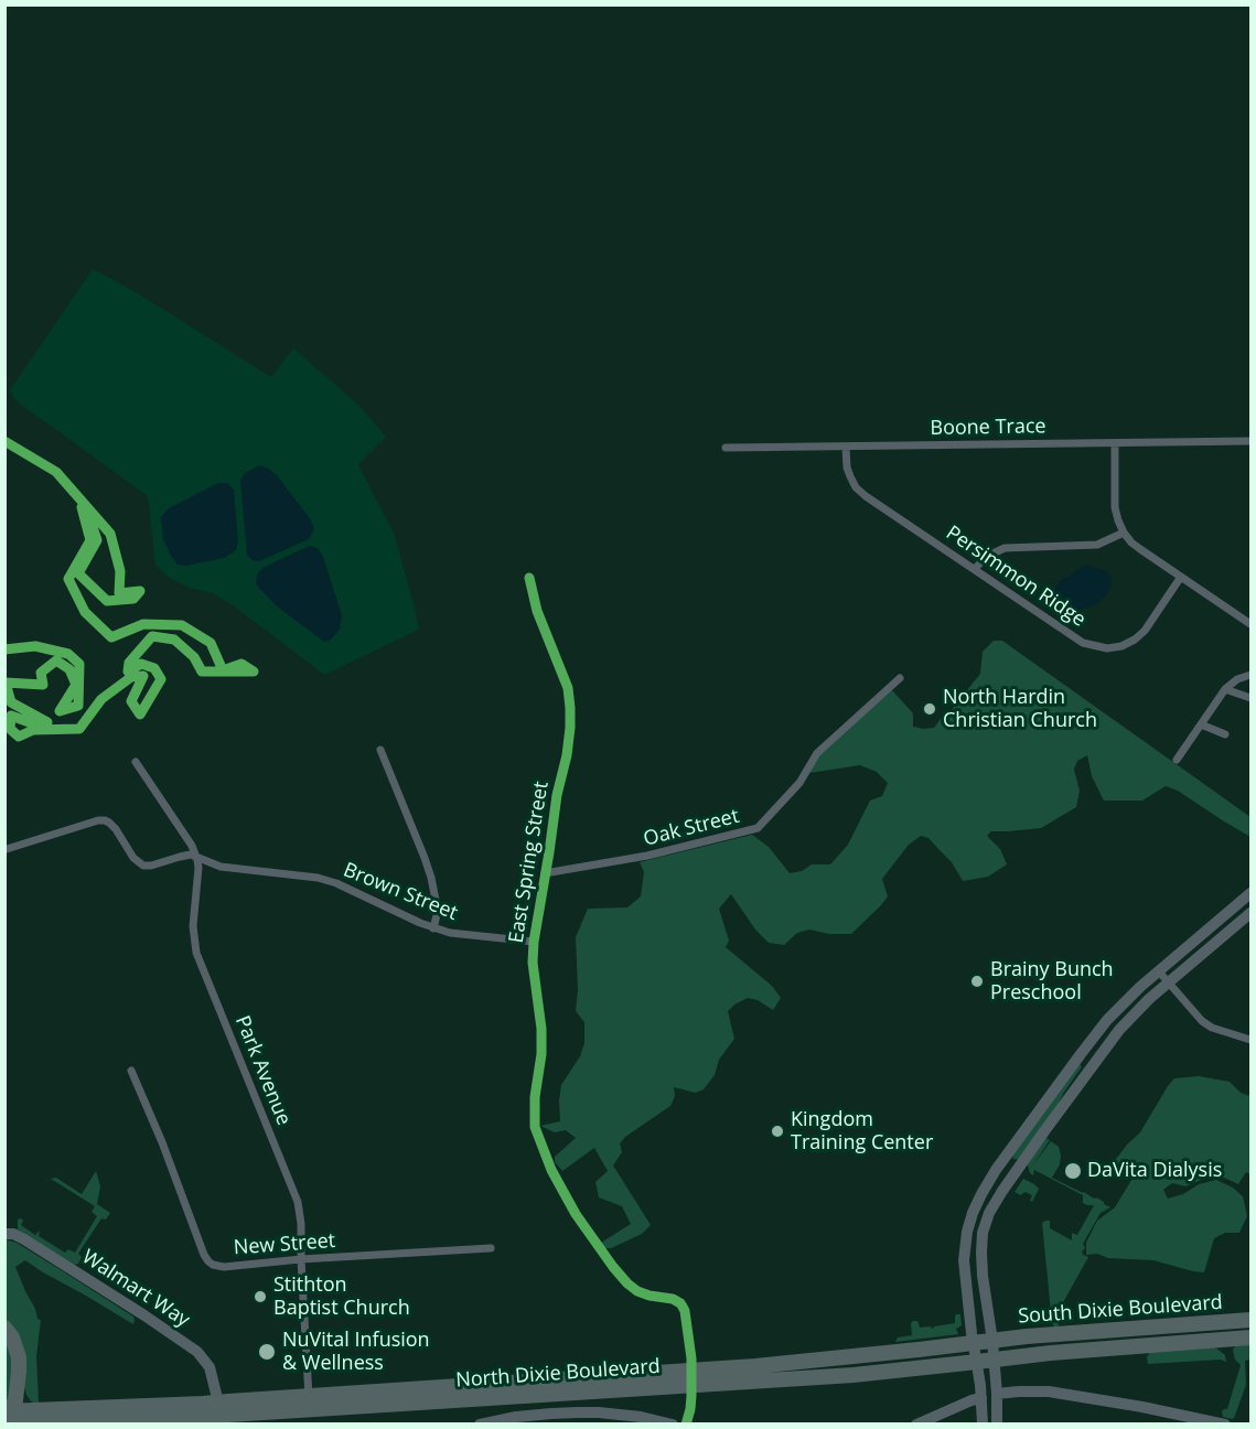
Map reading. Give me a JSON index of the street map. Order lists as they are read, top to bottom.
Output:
{
  "streets": {
    "highway": ["South Dixie Boulevard", "North Dixie Boulevard"],
    "street": [
      "Boone Trace",
      "Persimmon Ridge",
      "Oak Street",
      "East Spring Street",
      "Brown Street",
      "Park Avenue",
      "New Street",
      "Walmart Way"
    ]
  },
  "crossings": [
    ["Boone Trace", "Persimmon Ridge"],
    ["Oak Street", "East Spring Street"],
    ["East Spring Street", "Brown Street"],
    ["East Spring Street", "North Dixie Boulevard"],
    ["Brown Street", "Park Avenue"],
    ["Park Avenue", "New Street"],
    ["Park Avenue", "North Dixie Boulevard"],
    ["Walmart Way", "North Dixie Boulevard"],
    ["South Dixie Boulevard", "North Dixie Boulevard"]
  ],
  "places": [
    "North Hardin Christian Church",
    "Brainy Bunch Preschool",
    "Kingdom Training Center",
    "DaVita Dialysis",
    "Stithton Baptist Church",
    "NuVital Infusion & Wellness"
  ]
}
